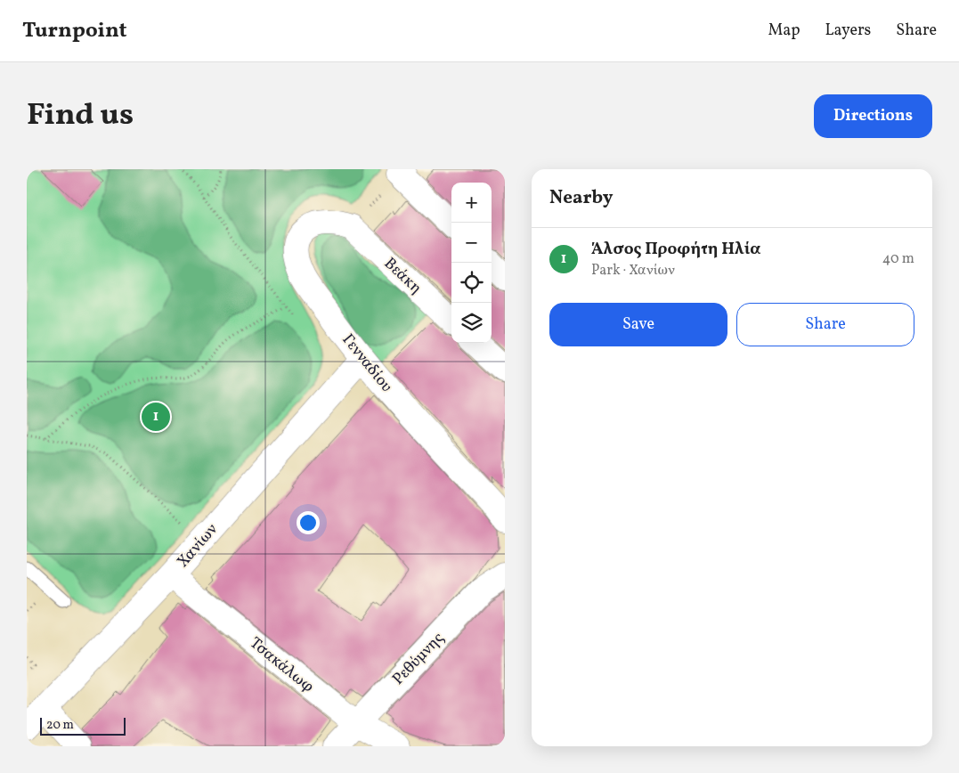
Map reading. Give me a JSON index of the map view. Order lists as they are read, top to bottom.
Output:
{
  "streets": {
    "street": [
      "Βεάκη",
      "Γενναδίου",
      "Χανίων",
      "Ρεθύμνης",
      "Τσακάλωφ"
    ]
  },
  "crossings": [
    ["Βεάκη", "Γενναδίου"],
    ["Γενναδίου", "Χανίων"],
    ["Χανίων", "Τσακάλωφ"],
    ["Ρεθύμνης", "Τσακάλωφ"]
  ],
  "scale_bar": "20 m",
  "page": {
    "header": "Turnpoint",
    "nav": ["Map", "Layers", "Share"],
    "title": "Find us",
    "buttons": [
      "Directions",
      ["Save", "Share"]
    ],
    "heading": "Nearby",
    "map_buttons": ["+", "−"],
    "list": [
      {
        "mark": "1",
        "name": "Άλσος Προφήτη Ηλία",
        "note": "Park · Χανίων",
        "value": "40 m"
      }
    ],
    "pins": "1",
    "scale": "20 m"
  }
}
